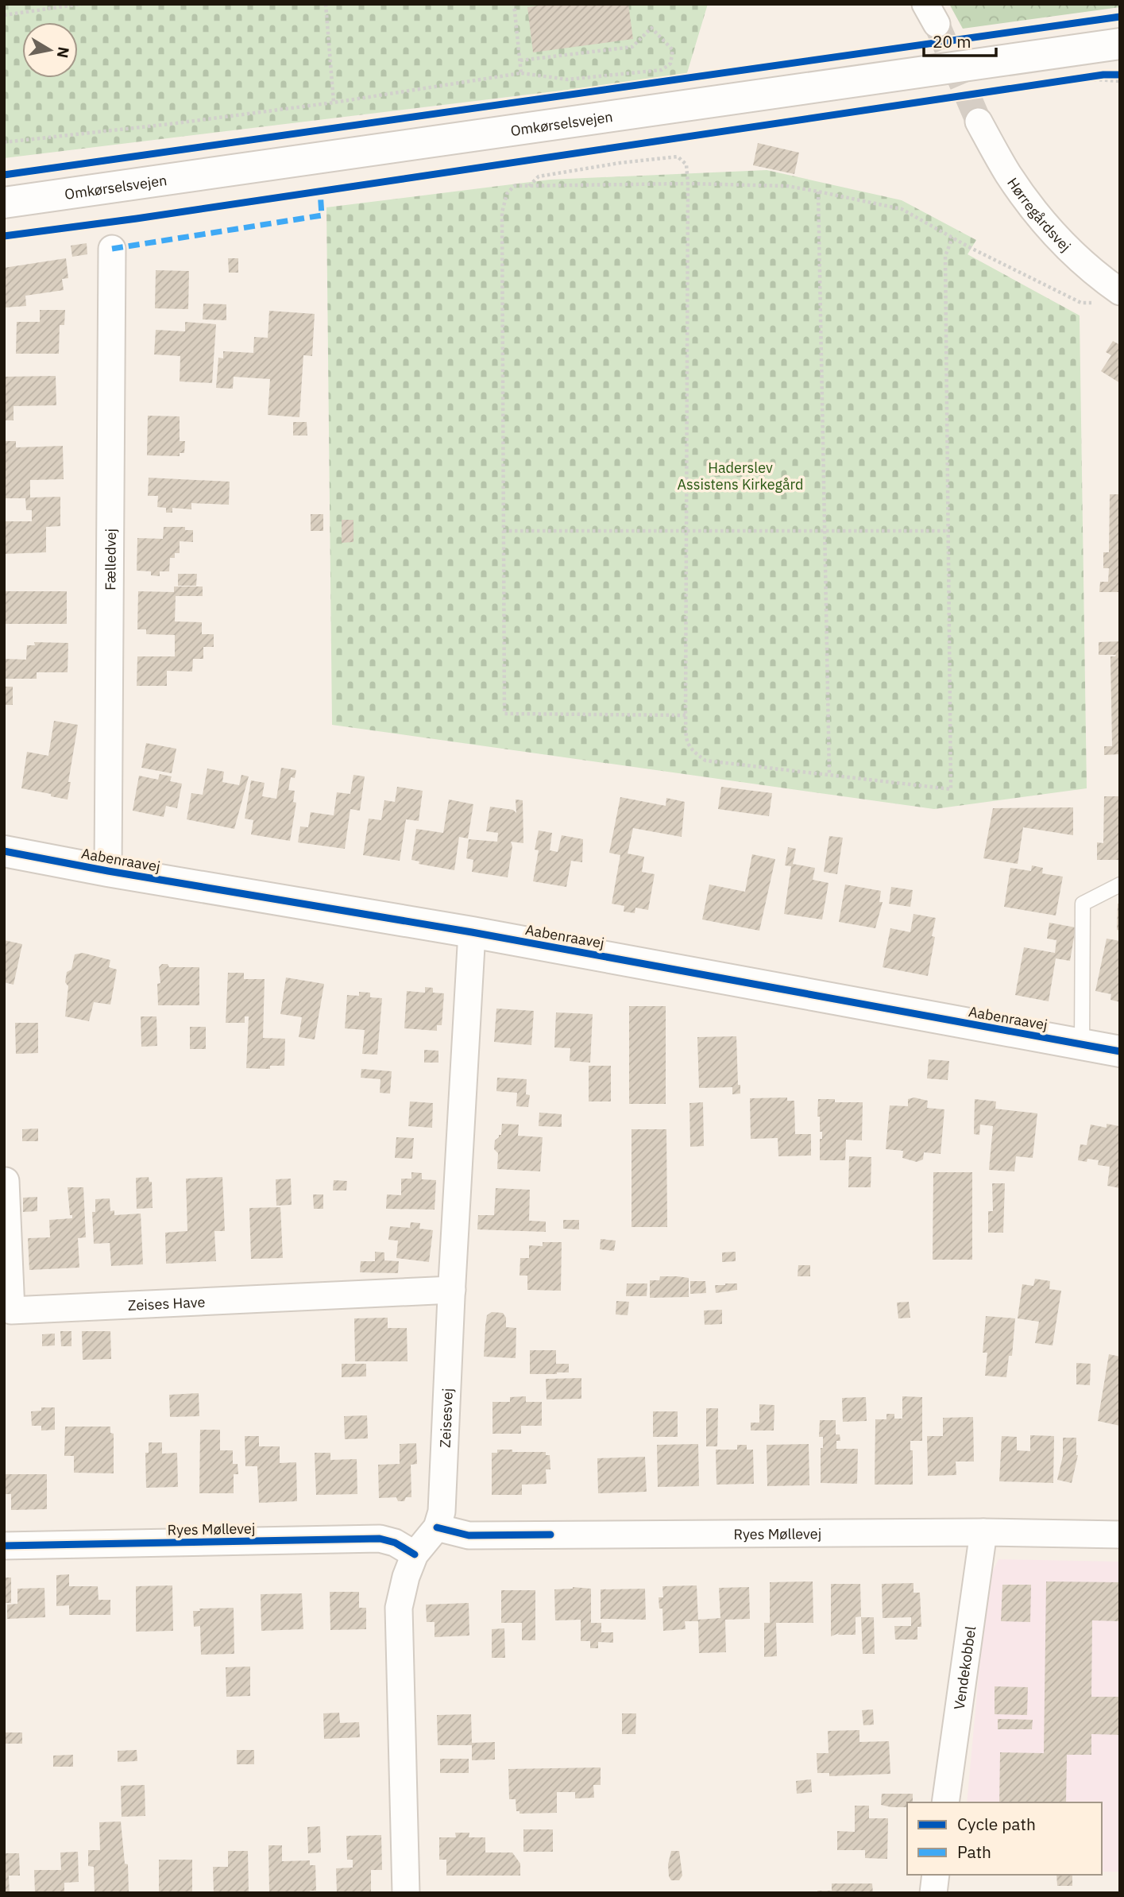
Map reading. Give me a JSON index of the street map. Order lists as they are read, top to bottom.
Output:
{
  "streets": {
    "street": [
      "Omkørselsvejen",
      "Hørregårdsvej",
      "Fælledvej",
      "Aabenraavej",
      "Zeises Have",
      "Zeisesvej",
      "Ryes Møllevej",
      "Vendekobbel"
    ]
  },
  "crossings": [
    ["Fælledvej", "Aabenraavej"],
    ["Aabenraavej", "Zeisesvej"],
    ["Zeises Have", "Zeisesvej"],
    ["Zeisesvej", "Ryes Møllevej"],
    ["Ryes Møllevej", "Vendekobbel"]
  ],
  "parks": ["Haderslev Assistens Kirkegård"],
  "legend": ["Cycle path", "Path"],
  "scale_bar": "20 m",
  "north": "right"
}
